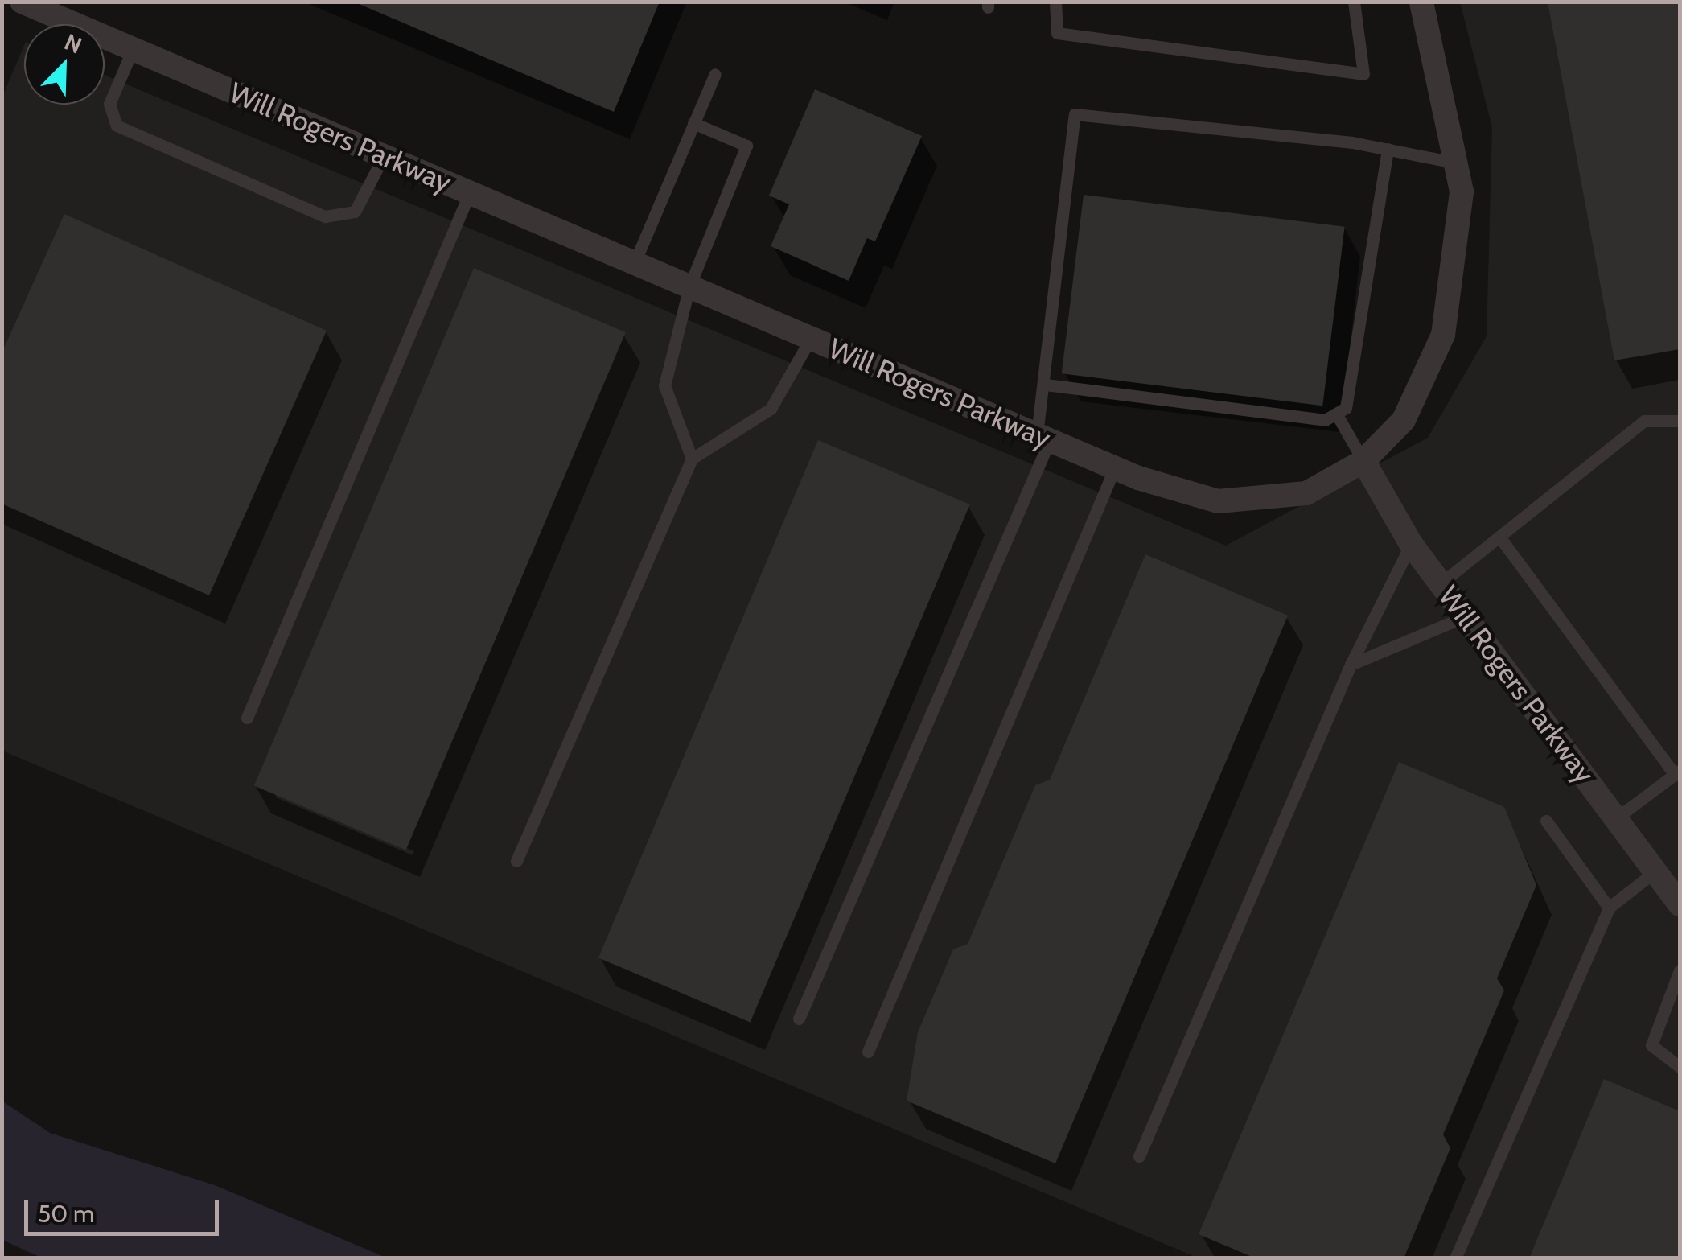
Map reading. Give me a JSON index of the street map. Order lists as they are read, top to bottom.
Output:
{
  "streets": {
    "street": ["Will Rogers Parkway"]
  },
  "scale_bar": "50 m",
  "north": "top right"
}
